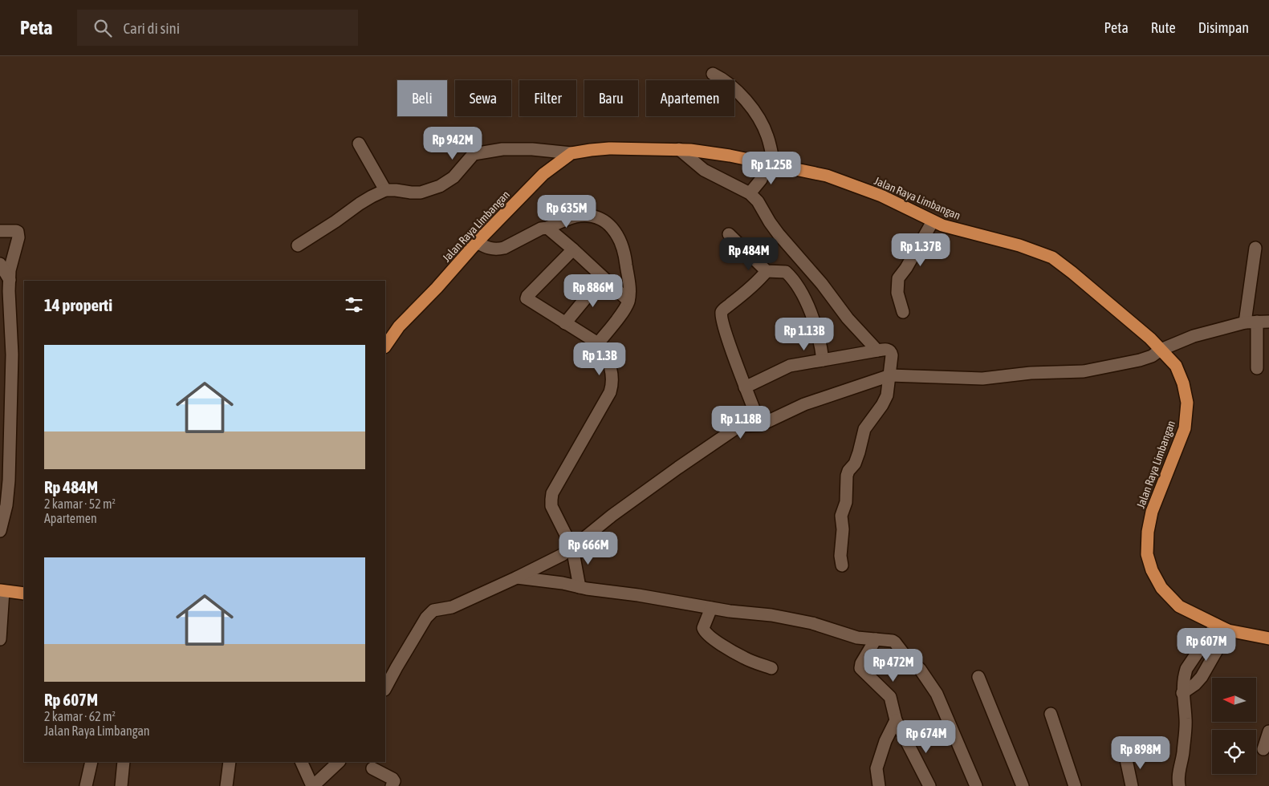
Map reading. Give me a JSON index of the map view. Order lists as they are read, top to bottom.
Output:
{
  "streets": {
    "highway": ["Jalan Raya Limbangan"]
  },
  "north": "left",
  "page": {
    "header": "Peta",
    "search": "Cari di sini",
    "nav": ["Peta", "Rute", "Disimpan"],
    "chip": [
      "Beli",
      "Sewa",
      "Filter",
      "Baru",
      "Apartemen"
    ],
    "price": [
      "Rp 942M",
      "Rp 1.25B",
      "Rp 635M",
      "Rp 1.37B",
      "Rp 484M",
      "Rp 886M",
      "Rp 1.13B",
      "Rp 1.3B",
      "Rp 1.18B",
      "Rp 666M",
      "Rp 607M",
      "Rp 472M",
      "Rp 674M",
      "Rp 898M"
    ],
    "heading": "14 properti",
    "list": [
      {
        "name": "Rp 484M",
        "note": "2 kamar · 52 m² · Apartemen"
      },
      {
        "name": "Rp 607M",
        "note": "2 kamar · 62 m² · Jalan Raya Limbangan"
      }
    ]
  }
}
